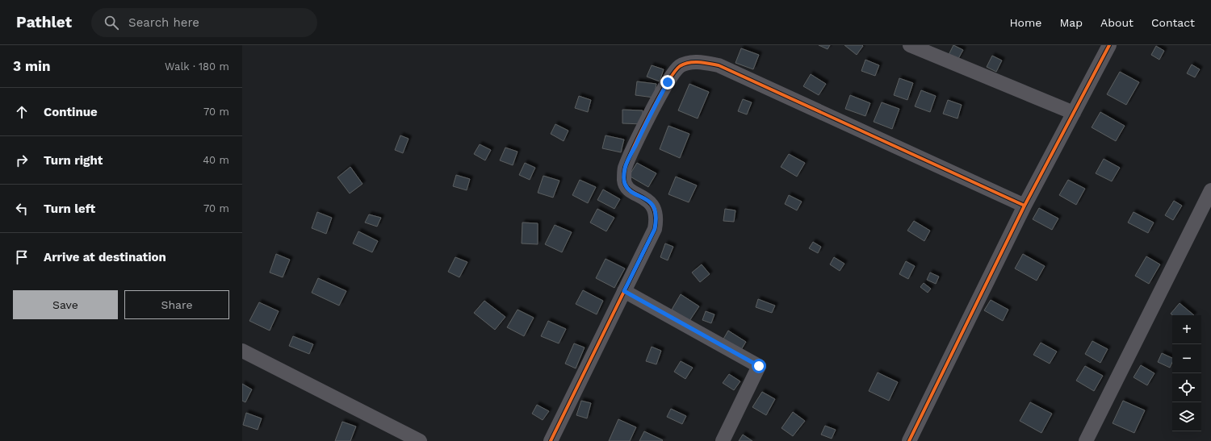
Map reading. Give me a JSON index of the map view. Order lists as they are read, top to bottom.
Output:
{
  "page": {
    "header": "Pathlet",
    "search": "Search here",
    "nav": [
      "Home",
      "Map",
      "About",
      "Contact"
    ],
    "heading": ["3 min", "Walk · 180 m"],
    "list": [
      ["Continue", "70 m"],
      ["Turn right", "40 m"],
      ["Turn left", "70 m"],
      "Arrive at destination"
    ],
    "buttons": ["Save", "Share"],
    "map_buttons": ["+", "−"]
  }
}
